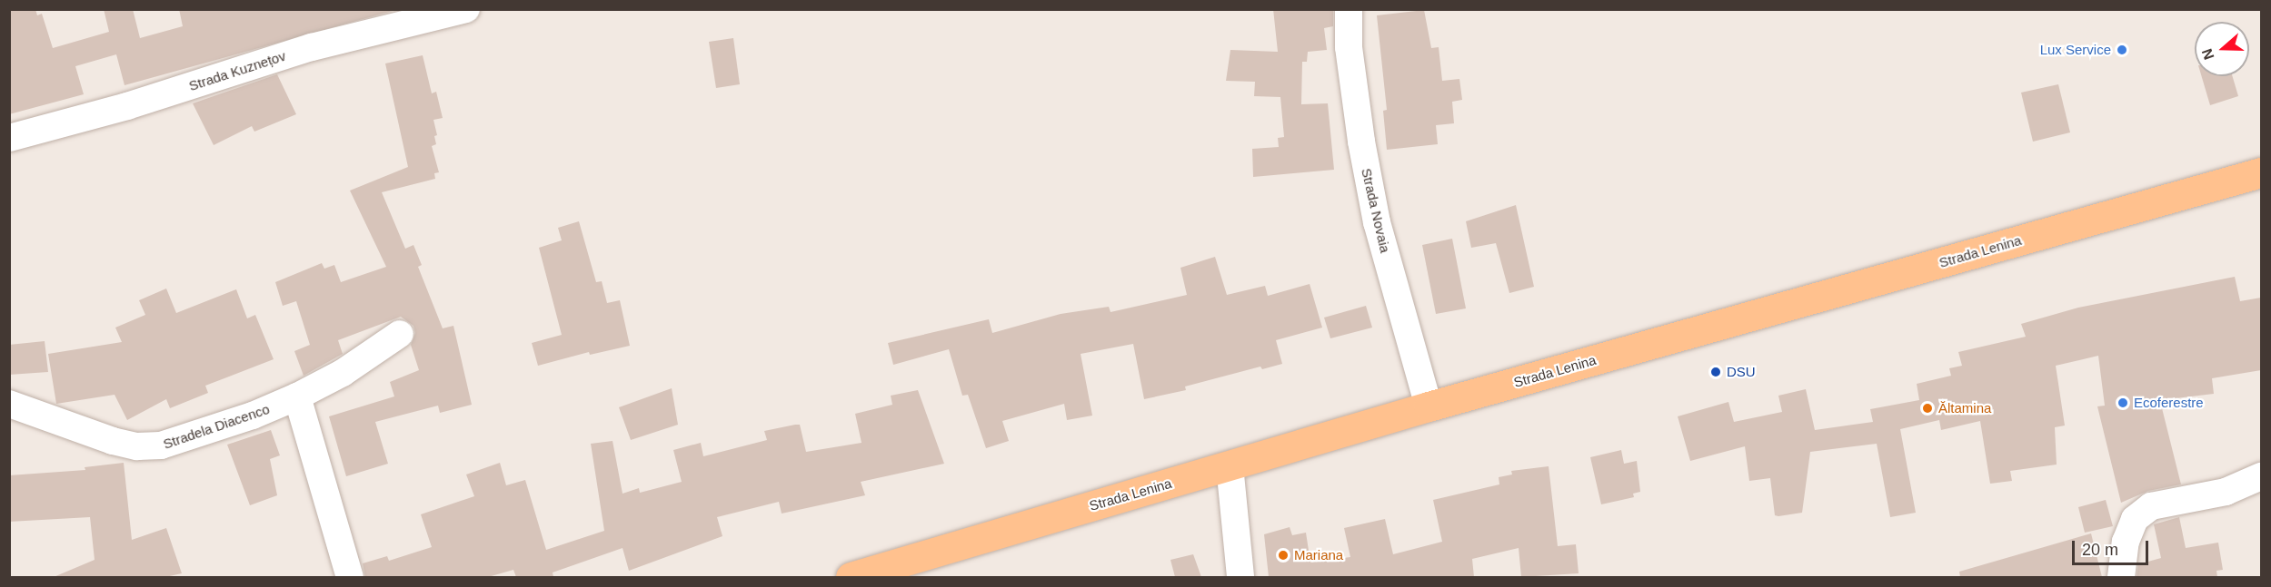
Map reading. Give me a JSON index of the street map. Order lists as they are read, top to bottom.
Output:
{
  "streets": {
    "main road": ["Strada Lenina"],
    "street": ["Strada Kuznețov", "Strada Novaia", "Stradela Diacenco"]
  },
  "crossings": [
    ["Strada Novaia", "Strada Lenina"]
  ],
  "places": [
    "Lux Service",
    "DSU",
    "Ecoferestre",
    "Ăltamina",
    "Mariana"
  ],
  "scale_bar": "20 m",
  "north": "left"
}
